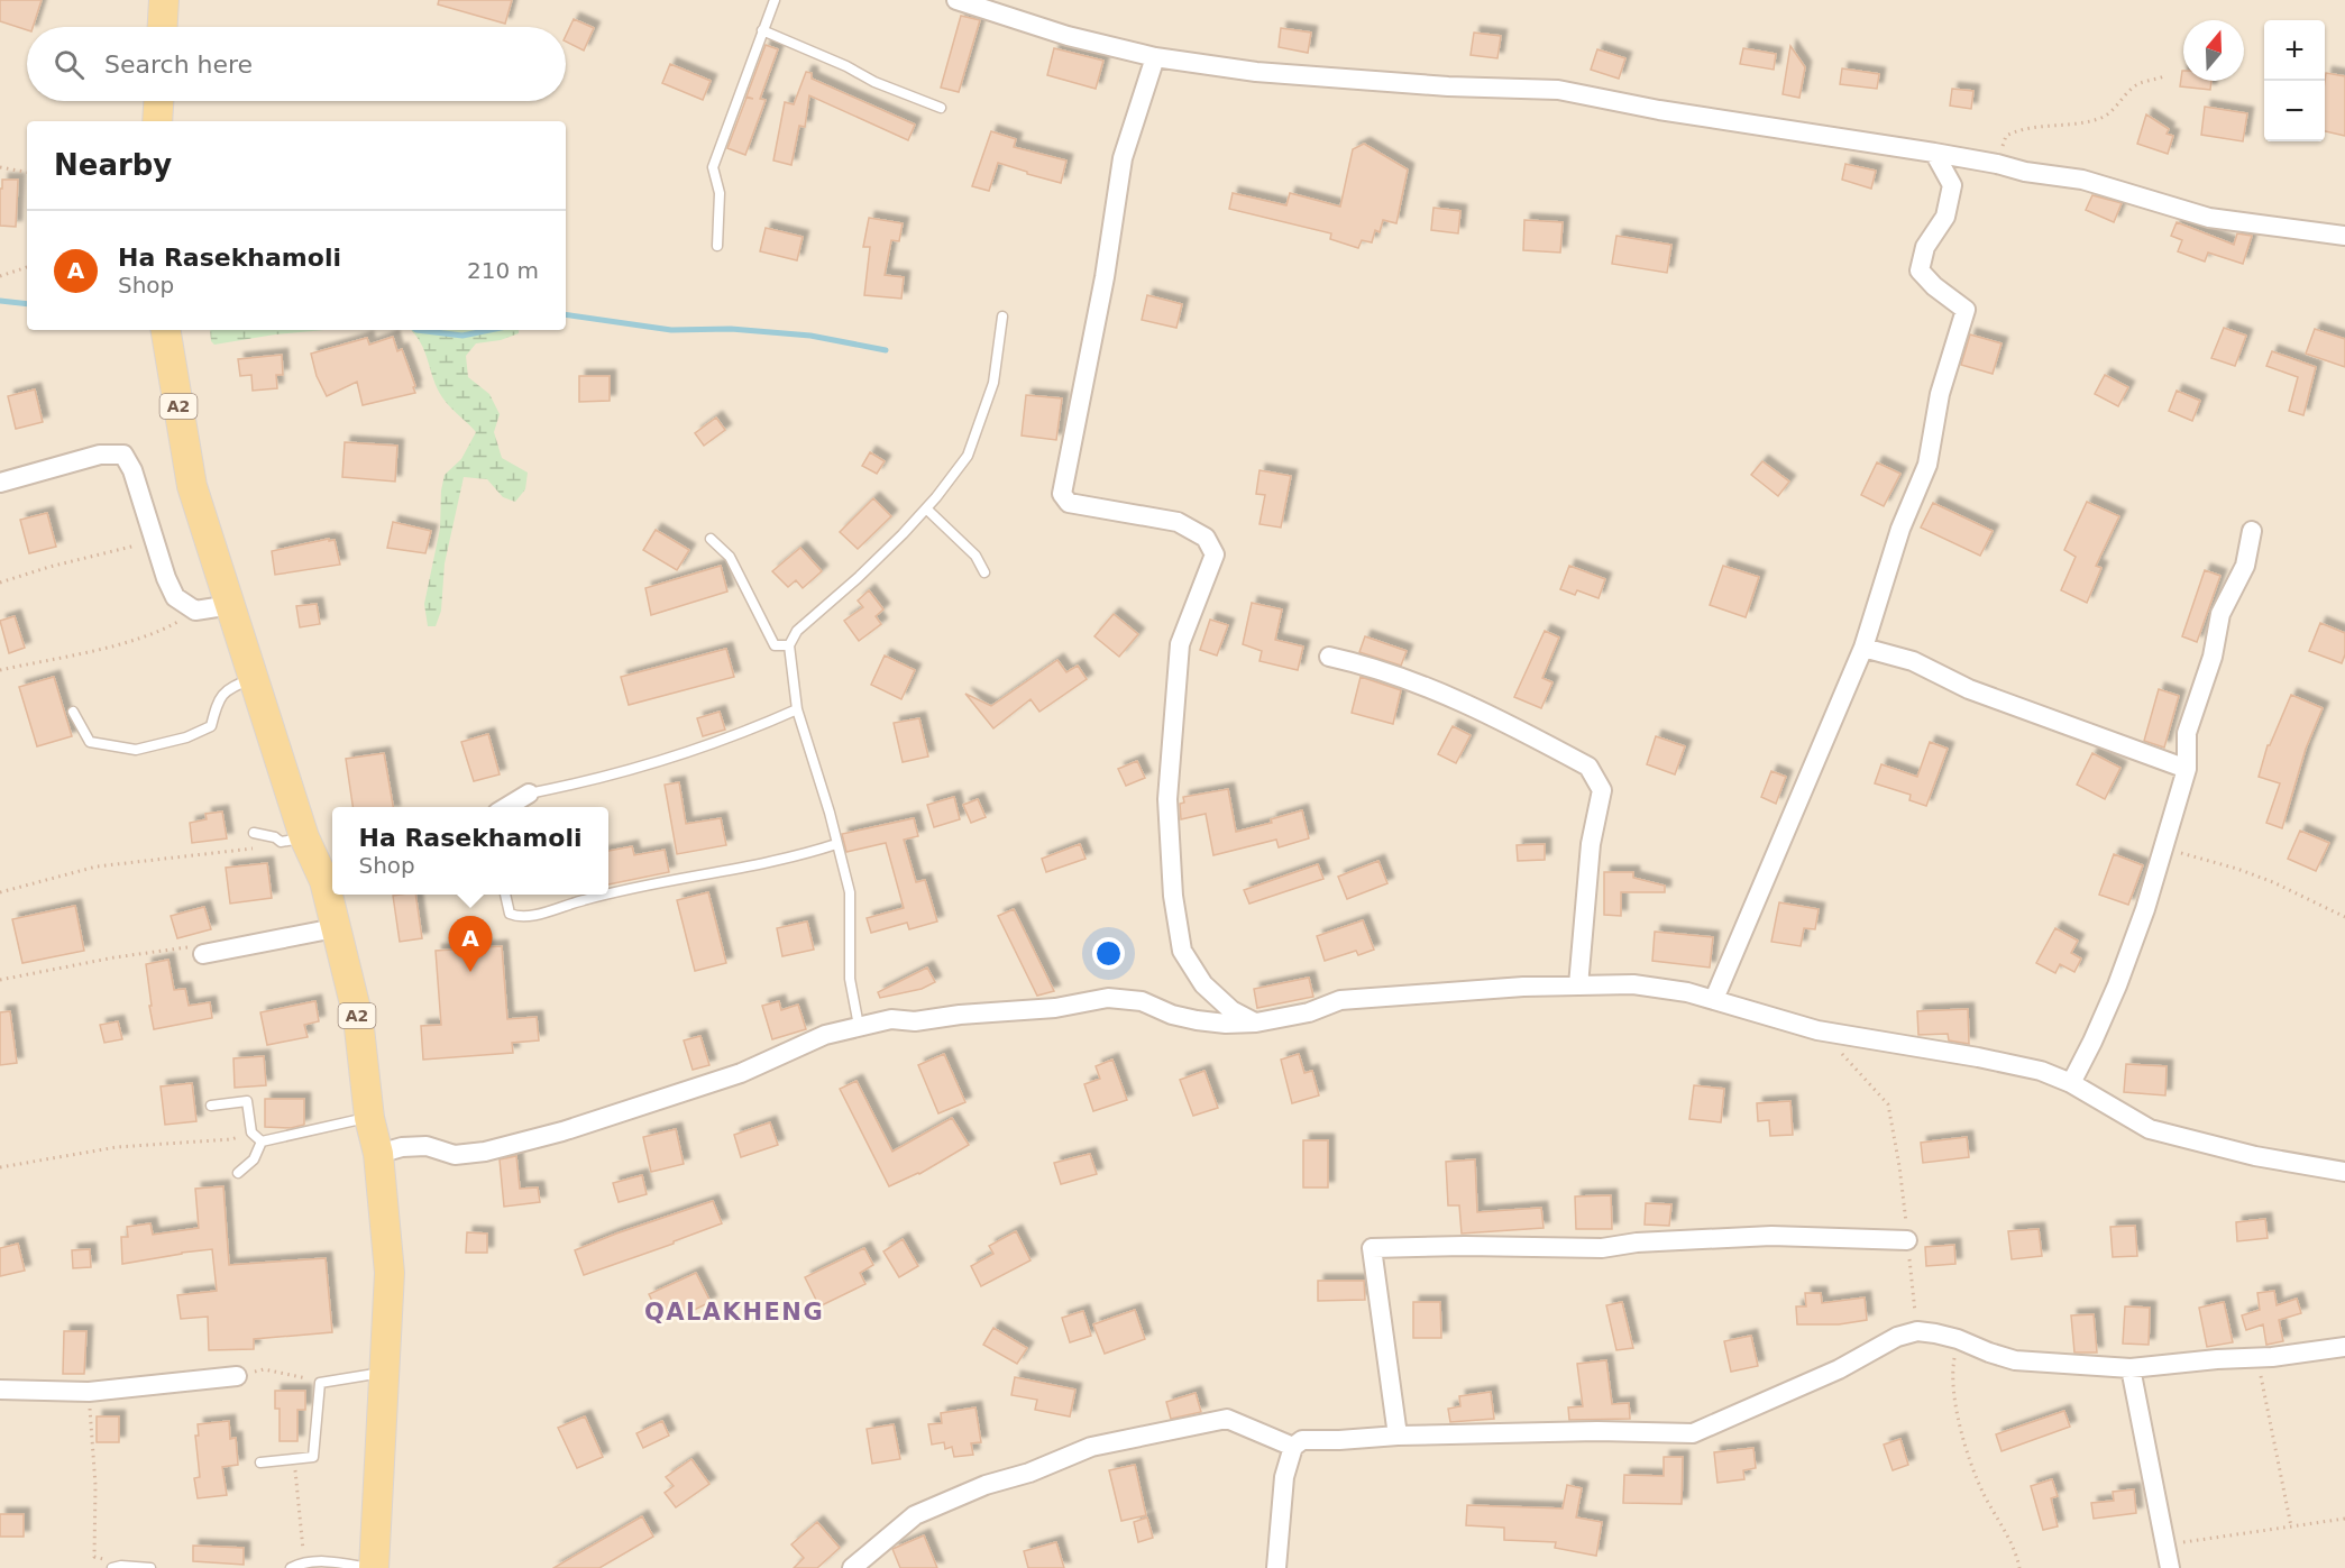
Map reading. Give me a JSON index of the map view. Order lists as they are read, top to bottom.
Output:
{
  "streets": {
    "main road": ["A2"]
  },
  "districts": ["QALAKHENG"],
  "north": "top",
  "page": {
    "map_buttons": ["+", "−"],
    "search": "Search here",
    "heading": "Nearby",
    "list": [
      {
        "mark": "A",
        "name": "Ha Rasekhamoli",
        "note": "Shop",
        "value": "210 m"
      }
    ],
    "popup": ["Ha Rasekhamoli", "Shop"],
    "pins": "A"
  }
}
